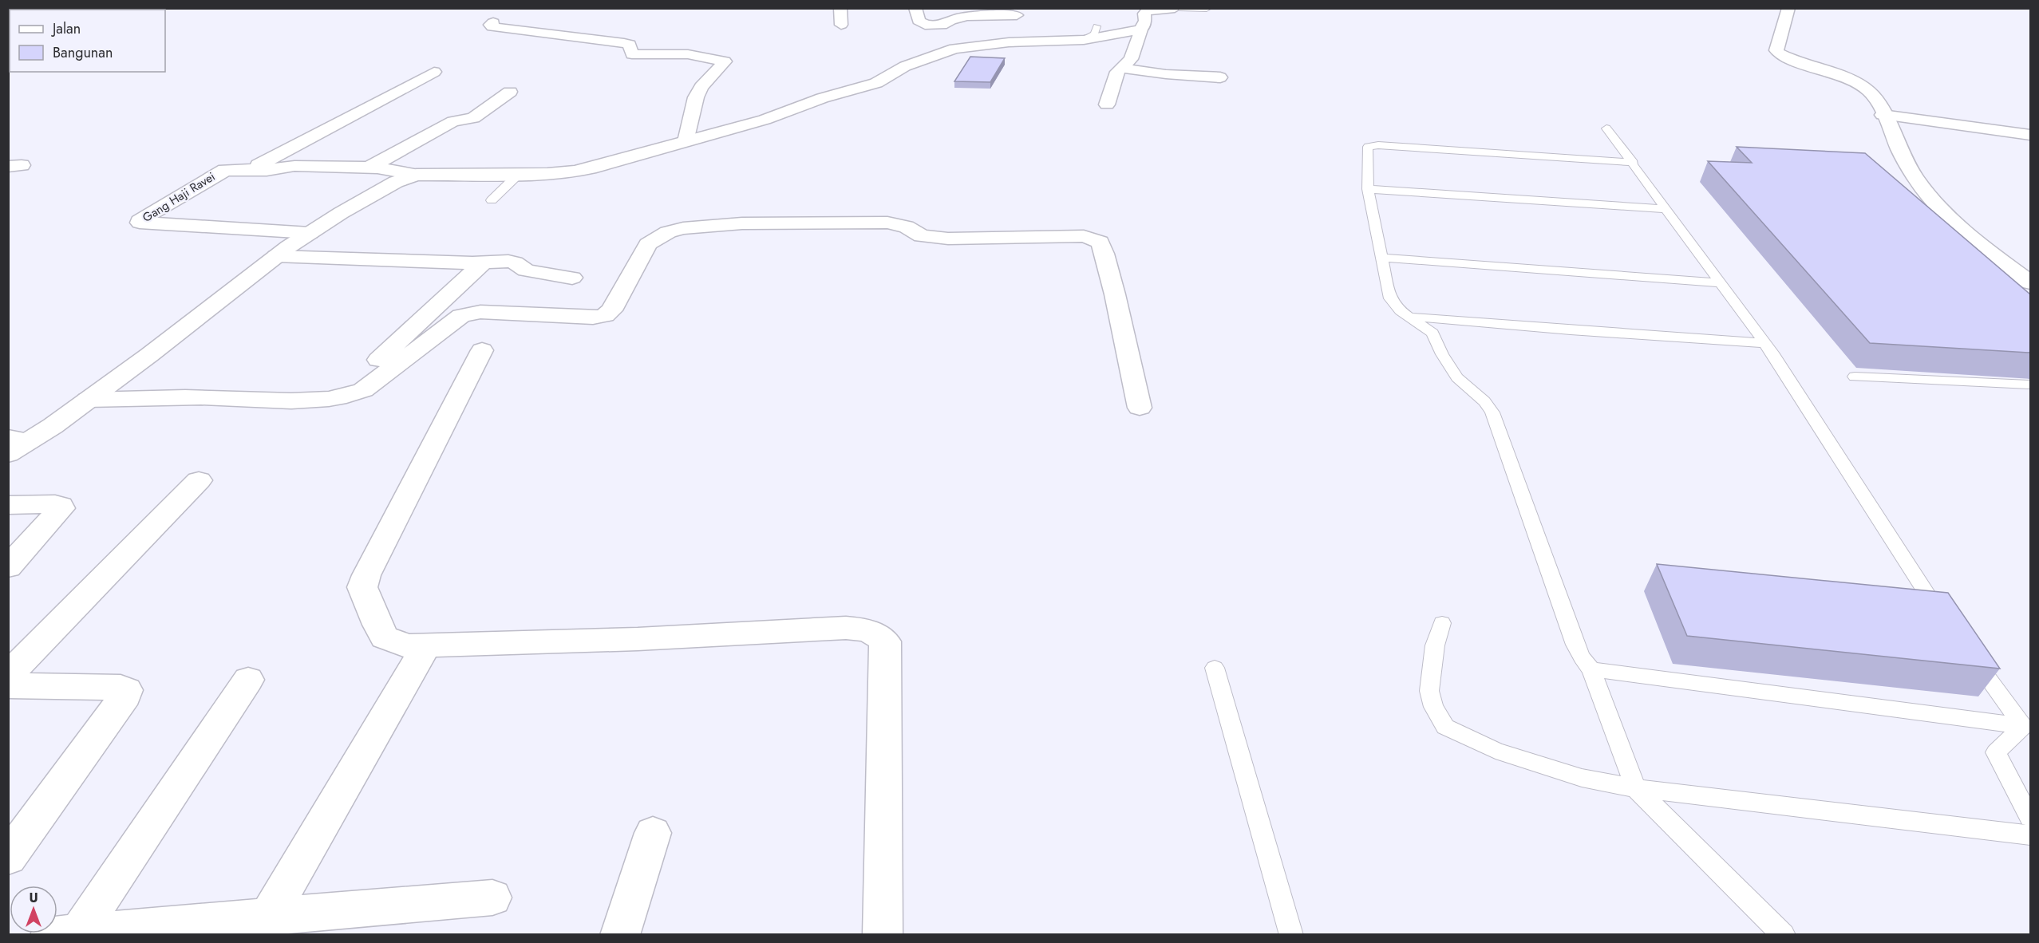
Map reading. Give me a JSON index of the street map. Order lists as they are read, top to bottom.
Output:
{
  "streets": {
    "street": ["Gang Haji Ravei"]
  },
  "legend": ["Jalan", "Bangunan"],
  "north": "top"
}
